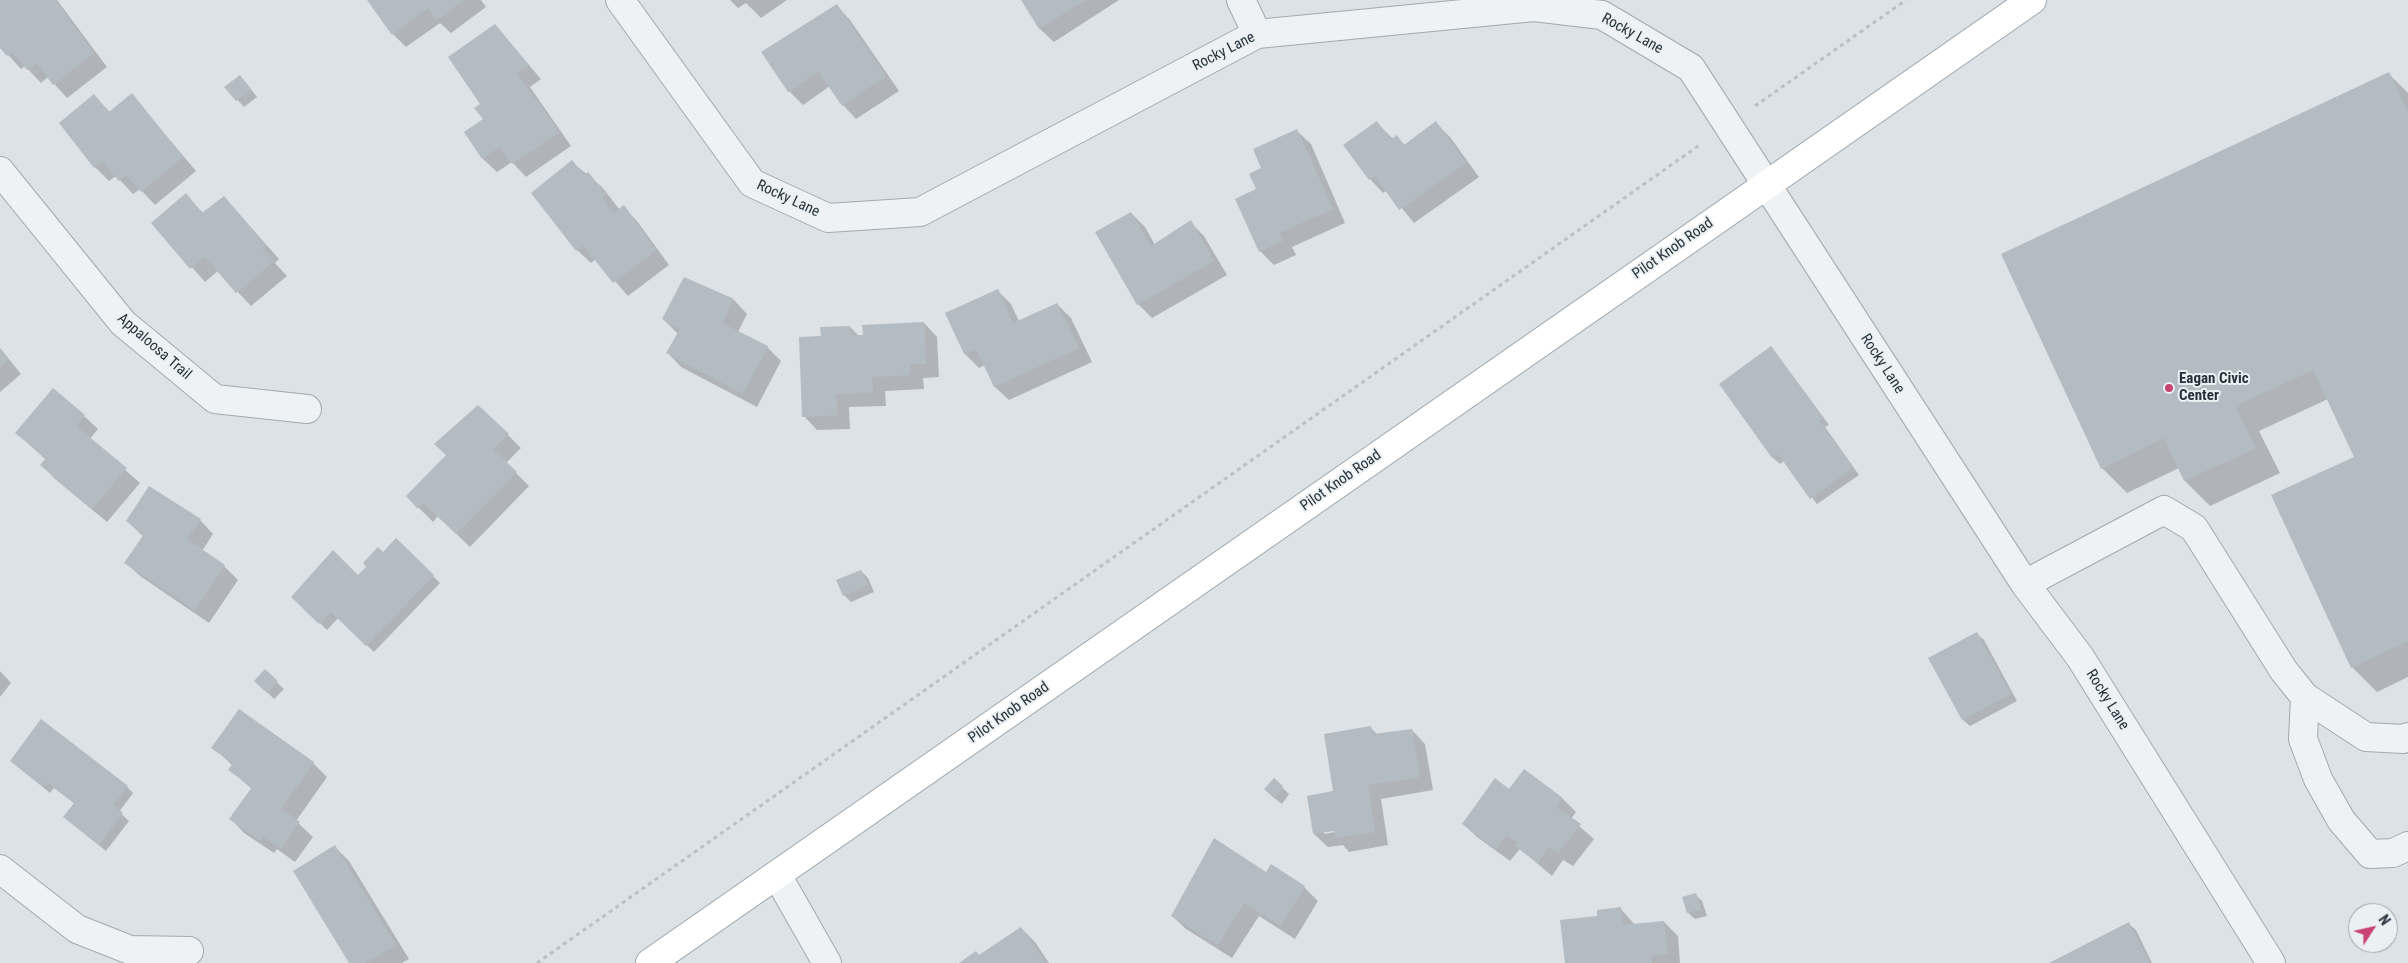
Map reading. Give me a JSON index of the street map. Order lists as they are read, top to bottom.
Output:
{
  "streets": {
    "main road": ["Pilot Knob Road"],
    "street": ["Rocky Lane", "Appaloosa Trail"]
  },
  "crossings": [
    ["Rocky Lane", "Pilot Knob Road"]
  ],
  "places": ["Eagan Civic Center"],
  "north": "top right"
}
